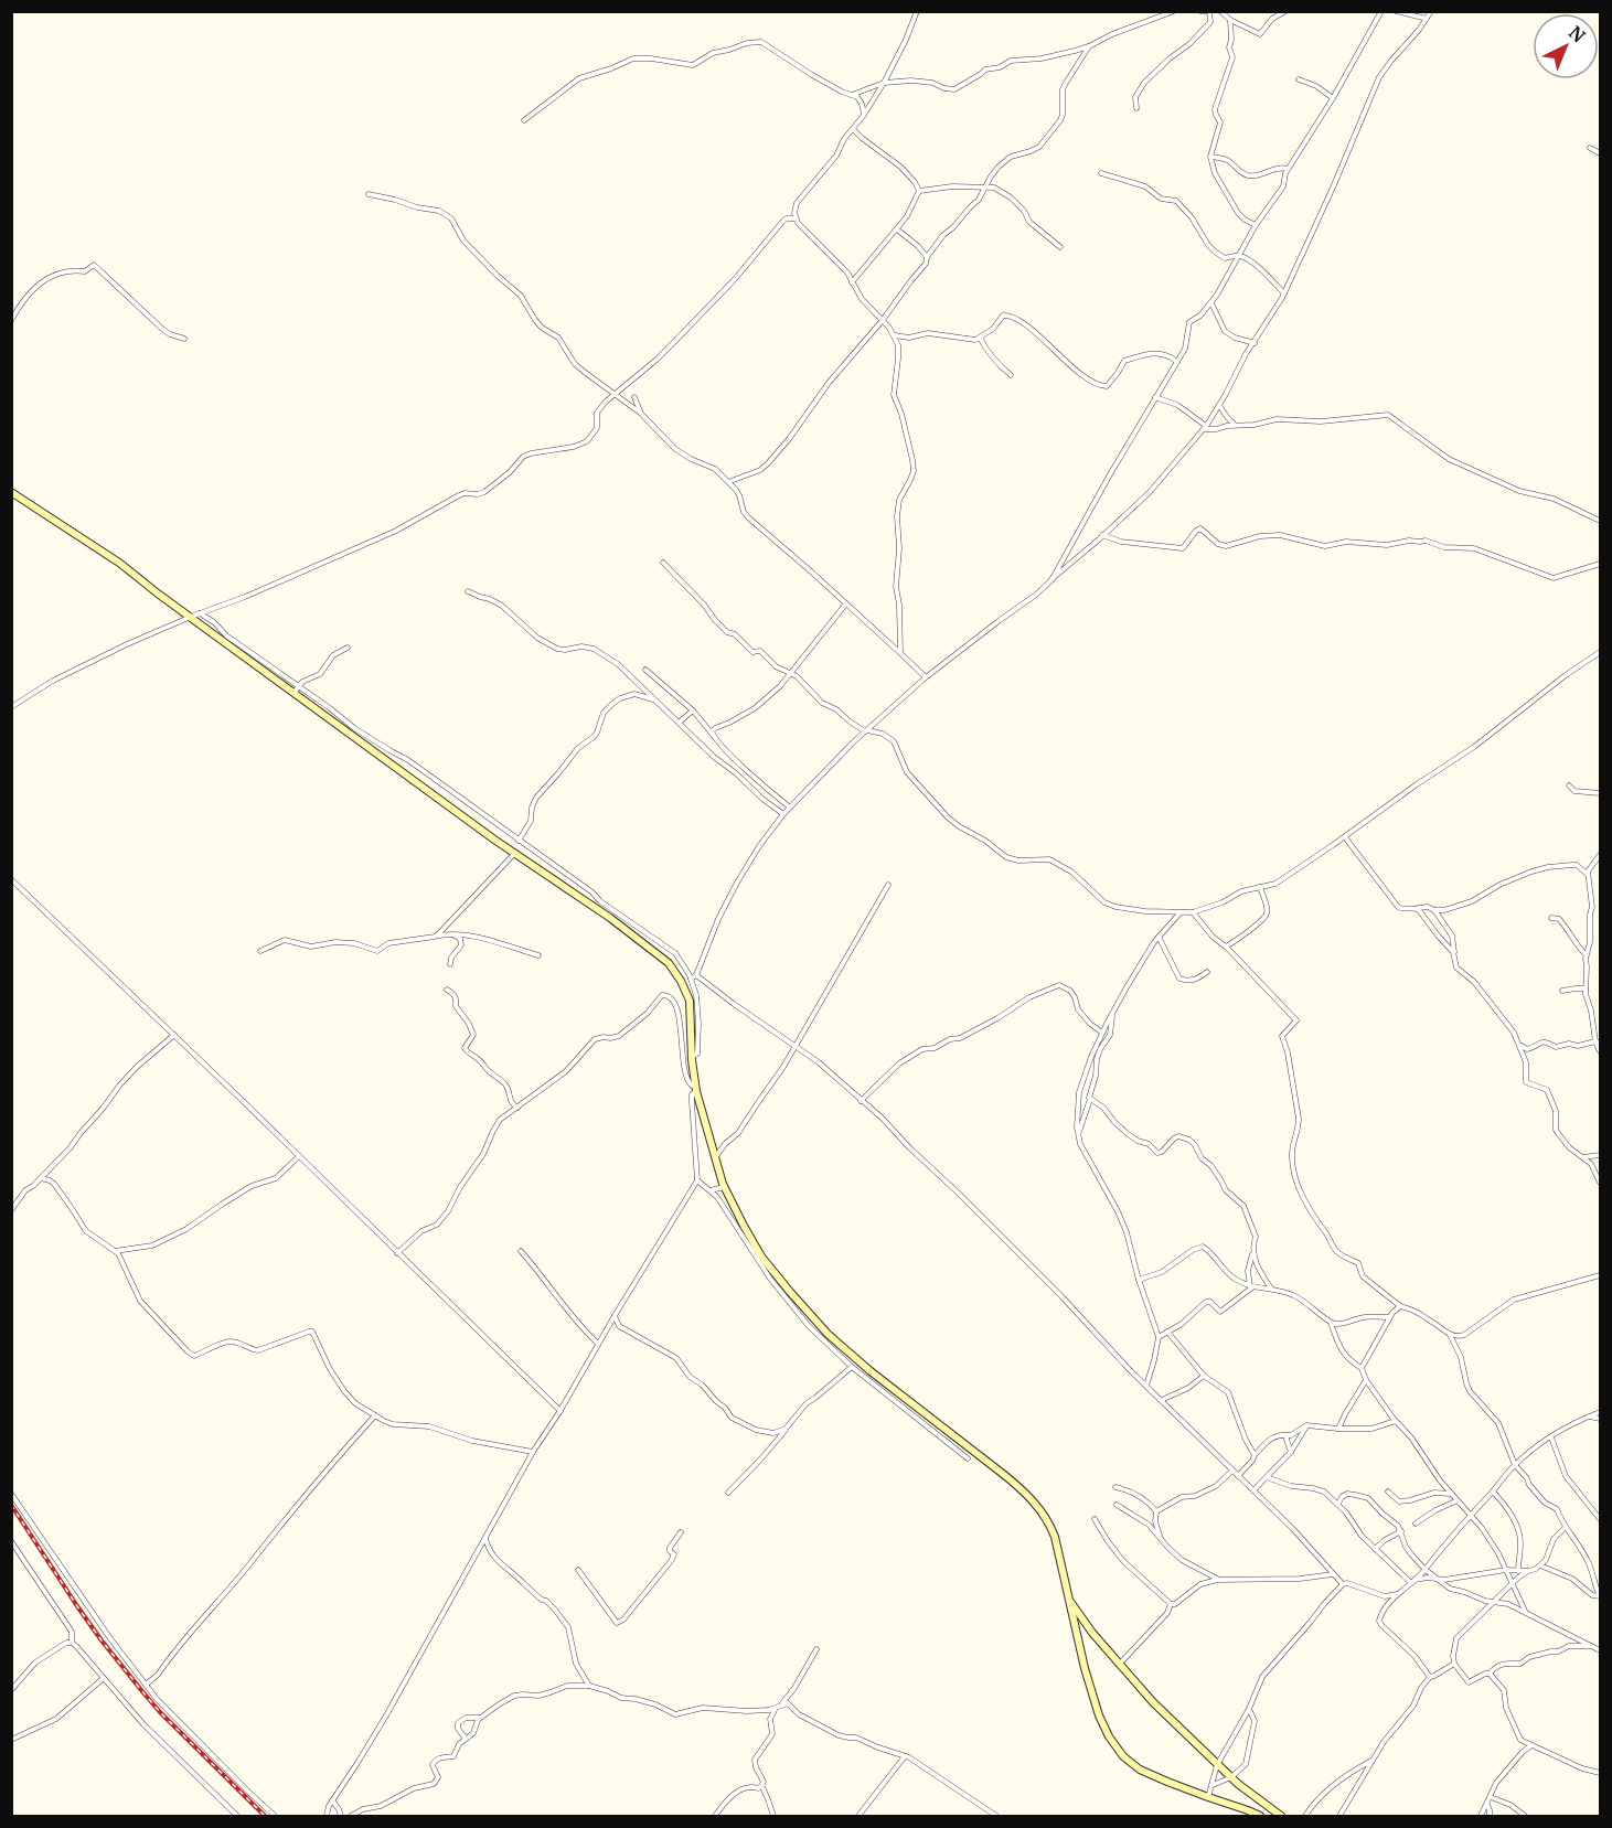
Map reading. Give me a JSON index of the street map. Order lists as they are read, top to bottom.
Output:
{
  "north": "top right"
}
